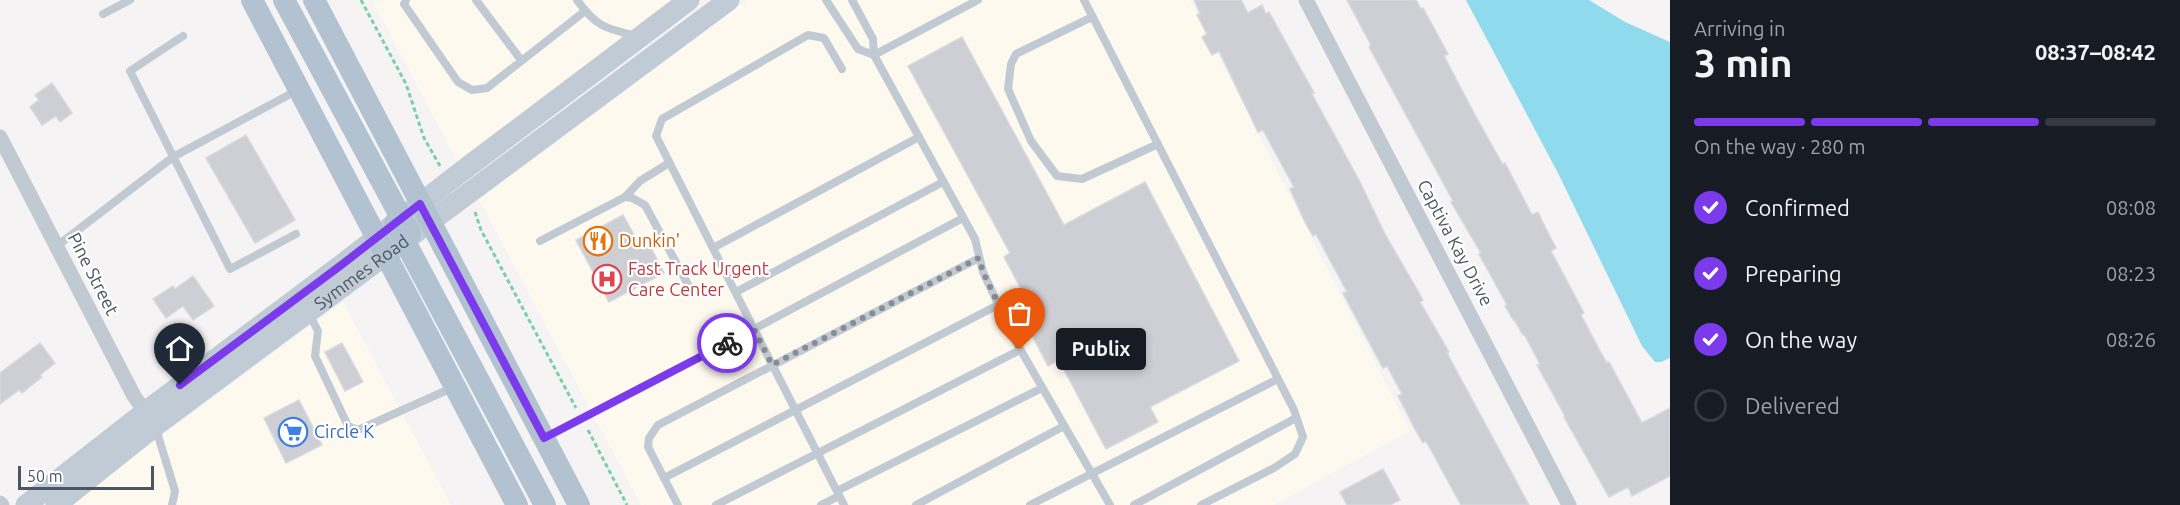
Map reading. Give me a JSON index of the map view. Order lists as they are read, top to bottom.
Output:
{
  "streets": {
    "street": ["Captiva Kay Drive", "Symmes Road", "Pine Street"]
  },
  "crossings": [
    ["Symmes Road", "Pine Street"]
  ],
  "places": {
    "restaurant": ["Dunkin'"],
    "hospital": ["Fast Track Urgent Care Center"],
    "other": ["Publix"],
    "supermarket": ["Circle K"]
  },
  "scale_bar": "50 m",
  "page": {
    "heading": ["3 min", "Arriving in", "08:37–08:42"],
    "bar": "On the way · 280 m",
    "list": [
      ["Confirmed", "08:08"],
      ["Preparing", "08:23"],
      ["On the way", "08:26"],
      "Delivered"
    ],
    "bubble": "Publix",
    "scale": "50 m"
  }
}
